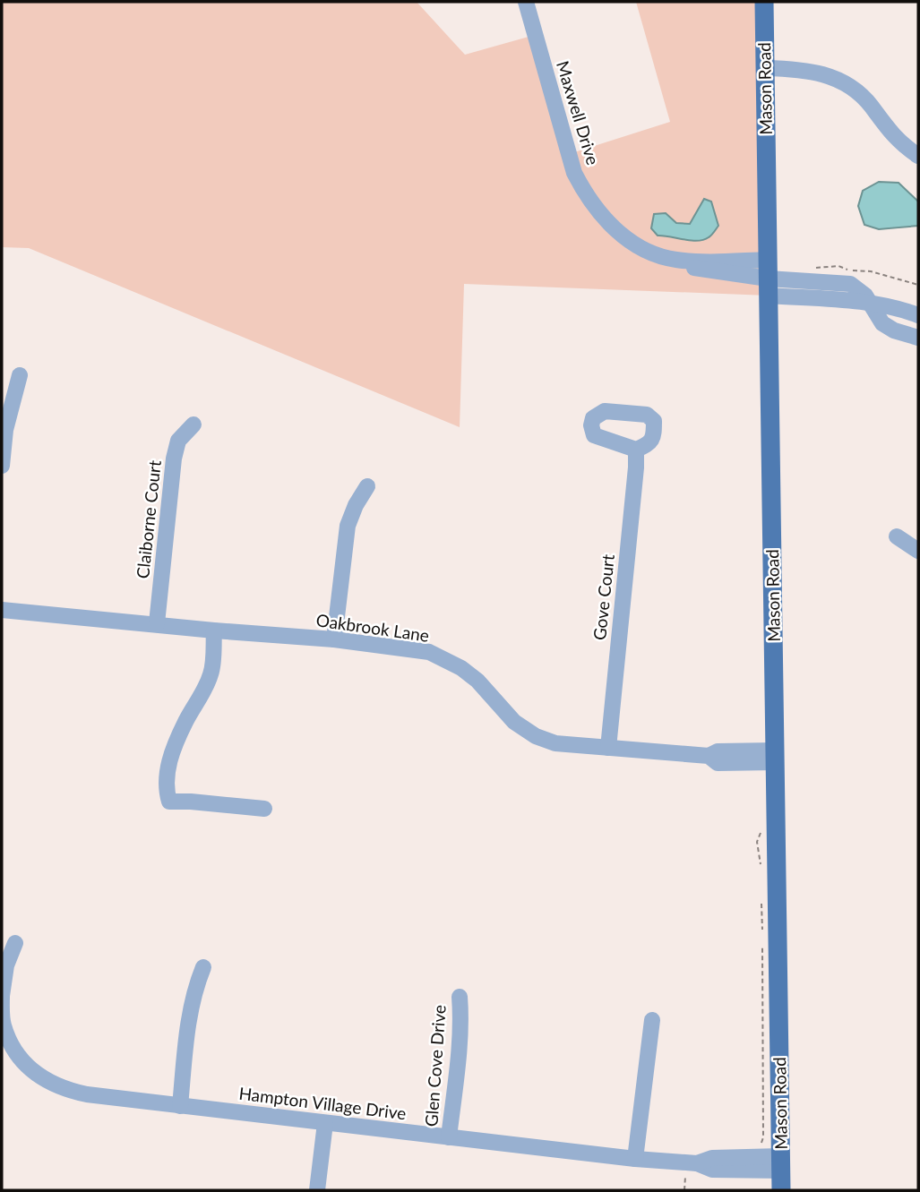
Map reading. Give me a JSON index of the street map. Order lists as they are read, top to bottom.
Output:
{
  "streets": {
    "main road": ["Mason Road"],
    "street": [
      "Maxwell Drive",
      "Claiborne Court",
      "Gove Court",
      "Oakbrook Lane",
      "Glen Cove Drive",
      "Hampton Village Drive"
    ]
  },
  "crossings": [
    ["Mason Road", "Maxwell Drive"],
    ["Mason Road", "Oakbrook Lane"],
    ["Mason Road", "Hampton Village Drive"],
    ["Claiborne Court", "Oakbrook Lane"],
    ["Gove Court", "Oakbrook Lane"],
    ["Glen Cove Drive", "Hampton Village Drive"]
  ]
}
